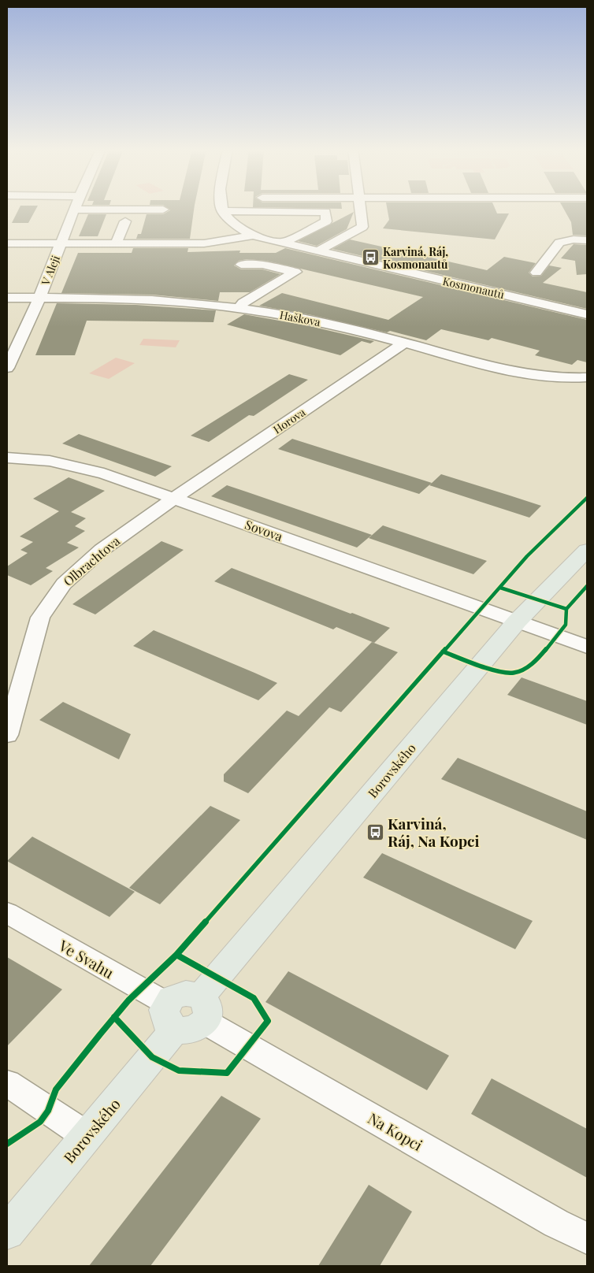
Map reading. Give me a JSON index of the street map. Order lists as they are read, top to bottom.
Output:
{
  "streets": {
    "main road": ["Borovského"],
    "street": [
      "V Aleji",
      "Kosmonautů",
      "Haškova",
      "Horova",
      "Sovova",
      "Olbrachtova",
      "Ve Svahu",
      "Na Kopci"
    ]
  },
  "crossings": [
    ["V Aleji", "Haškova"],
    ["Haškova", "Horova"],
    ["Horova", "Sovova"],
    ["Horova", "Olbrachtova"],
    ["Sovova", "Olbrachtova"],
    ["Sovova", "Borovského"],
    ["Borovského", "Ve Svahu"],
    ["Borovského", "Na Kopci"],
    ["Ve Svahu", "Na Kopci"]
  ],
  "places": {
    "bus stop": ["Karviná, Ráj, Kosmonautů", "Karviná, Ráj, Na Kopci"]
  }
}
